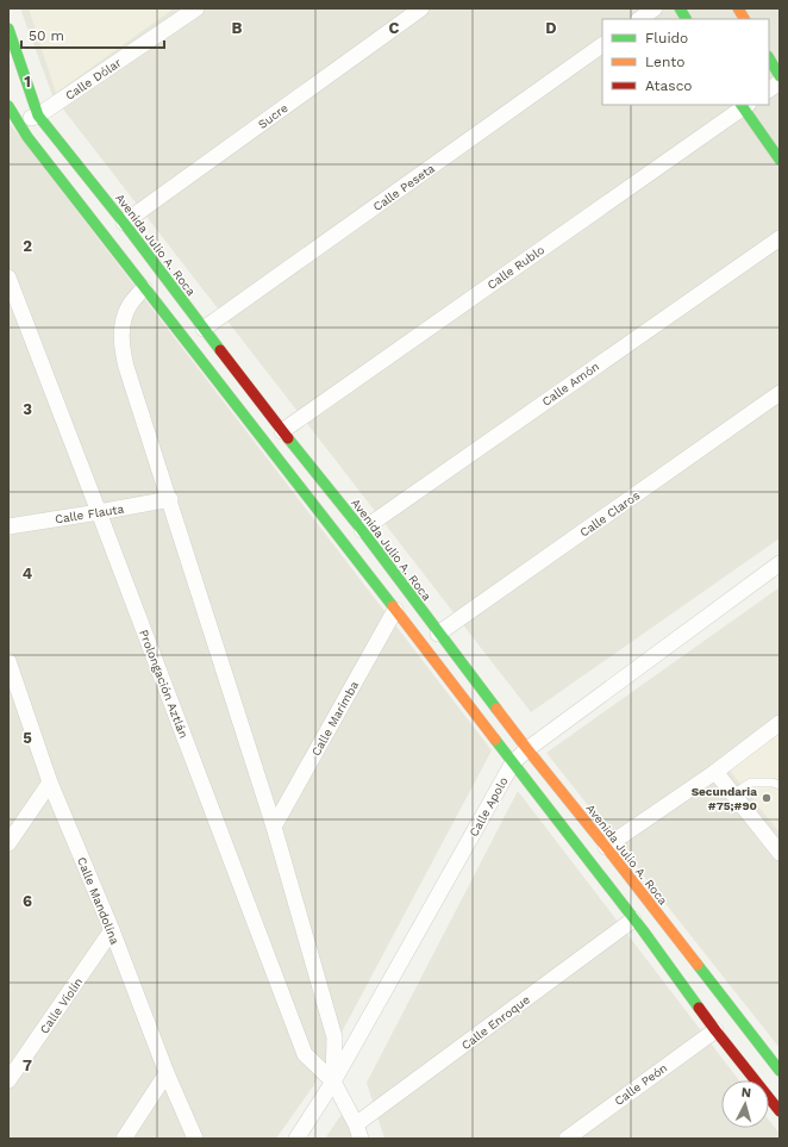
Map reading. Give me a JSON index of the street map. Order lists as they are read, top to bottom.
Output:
{
  "streets": {
    "street": [
      "Calle Dólar",
      "Sucre",
      "Calle Peseta",
      "Avenida Julio A. Roca",
      "Calle Rublo",
      "Calle Amón",
      "Calle Flauta",
      "Calle Claros",
      "Prolongación Aztlán",
      "Calle Marimba",
      "Calle Apolo",
      "Calle Mandolina",
      "Calle Violín",
      "Calle Enroque",
      "Calle Peón"
    ]
  },
  "crossings": [
    ["Calle Dólar", "Avenida Julio A. Roca"],
    ["Sucre", "Avenida Julio A. Roca"],
    ["Calle Peseta", "Avenida Julio A. Roca"],
    ["Avenida Julio A. Roca", "Calle Rublo"],
    ["Avenida Julio A. Roca", "Calle Amón"],
    ["Avenida Julio A. Roca", "Calle Claros"],
    ["Avenida Julio A. Roca", "Calle Apolo"],
    ["Calle Flauta", "Prolongación Aztlán"],
    ["Prolongación Aztlán", "Calle Marimba"],
    ["Prolongación Aztlán", "Calle Apolo"],
    ["Prolongación Aztlán", "Calle Enroque"],
    ["Calle Mandolina", "Calle Violín"]
  ],
  "places": ["Secundaria #75;#90"],
  "legend": ["Fluido", "Lento", "Atasco"],
  "scale_bar": "50 m",
  "north": "top",
  "grid": {
    "columns": ["B", "C", "D"],
    "rows": [
      "1",
      "2",
      "3",
      "4",
      "5",
      "6",
      "7"
    ]
  }
}
